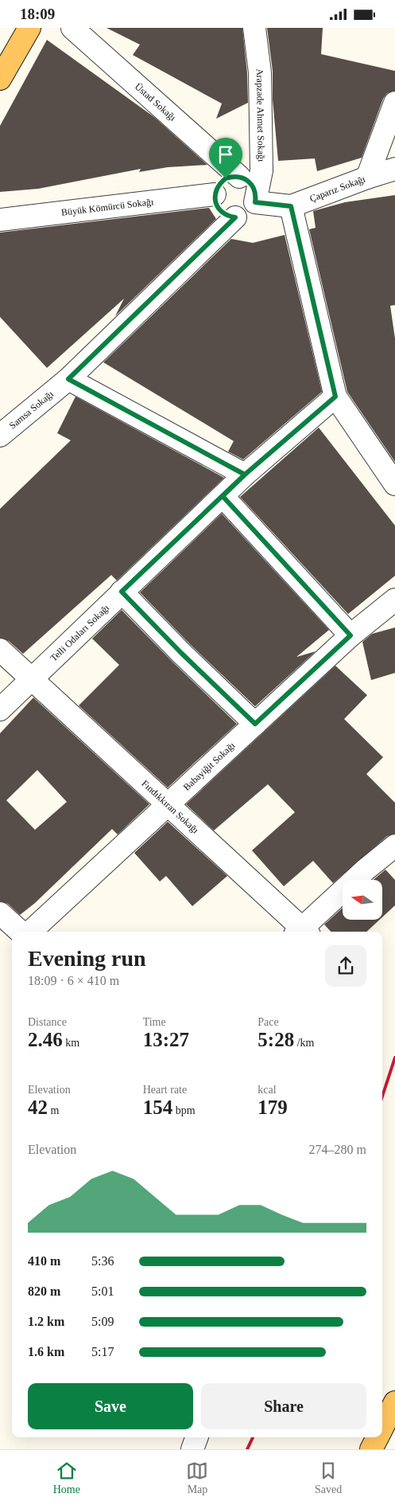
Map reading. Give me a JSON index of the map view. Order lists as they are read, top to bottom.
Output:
{
  "streets": {
    "street": [
      "Üstad Sokağı",
      "Arapzade Ahmet Sokağı",
      "Çaparız Sokağı",
      "Büyük Kömürcü Sokağı",
      "Samsa Sokağı",
      "Telli Odaları Sokağı",
      "Babayiğit Sokağı",
      "Fındıkkıran Sokağı"
    ]
  },
  "crossings": [
    ["Üstad Sokağı", "Arapzade Ahmet Sokağı"],
    ["Üstad Sokağı", "Çaparız Sokağı"],
    ["Üstad Sokağı", "Büyük Kömürcü Sokağı"],
    ["Üstad Sokağı", "Samsa Sokağı"],
    ["Arapzade Ahmet Sokağı", "Çaparız Sokağı"],
    ["Arapzade Ahmet Sokağı", "Büyük Kömürcü Sokağı"],
    ["Arapzade Ahmet Sokağı", "Samsa Sokağı"],
    ["Çaparız Sokağı", "Büyük Kömürcü Sokağı"],
    ["Çaparız Sokağı", "Samsa Sokağı"],
    ["Büyük Kömürcü Sokağı", "Samsa Sokağı"],
    ["Telli Odaları Sokağı", "Fındıkkıran Sokağı"],
    ["Babayiğit Sokağı", "Fındıkkıran Sokağı"]
  ],
  "north": "left",
  "page": {
    "status": "18:09",
    "heading": ["Evening run", "18:09 · 6 × 410 m"],
    "stats": [
      ["Distance", "2.46 km"],
      ["Time", "13:27"],
      ["Pace", "5:28 /km"],
      ["Elevation", "42 m"],
      ["Heart rate", "154 bpm"],
      ["kcal", "179"]
    ],
    "chart": ["Elevation", "274–280 m"],
    "list": [
      {
        "name": "410 m",
        "note": "5:36"
      },
      {
        "name": "820 m",
        "note": "5:01"
      },
      {
        "name": "1.2 km",
        "note": "5:09"
      },
      {
        "name": "1.6 km",
        "note": "5:17"
      }
    ],
    "buttons": ["Save", "Share"],
    "tabs": ["Home", "Map", "Saved"]
  }
}
